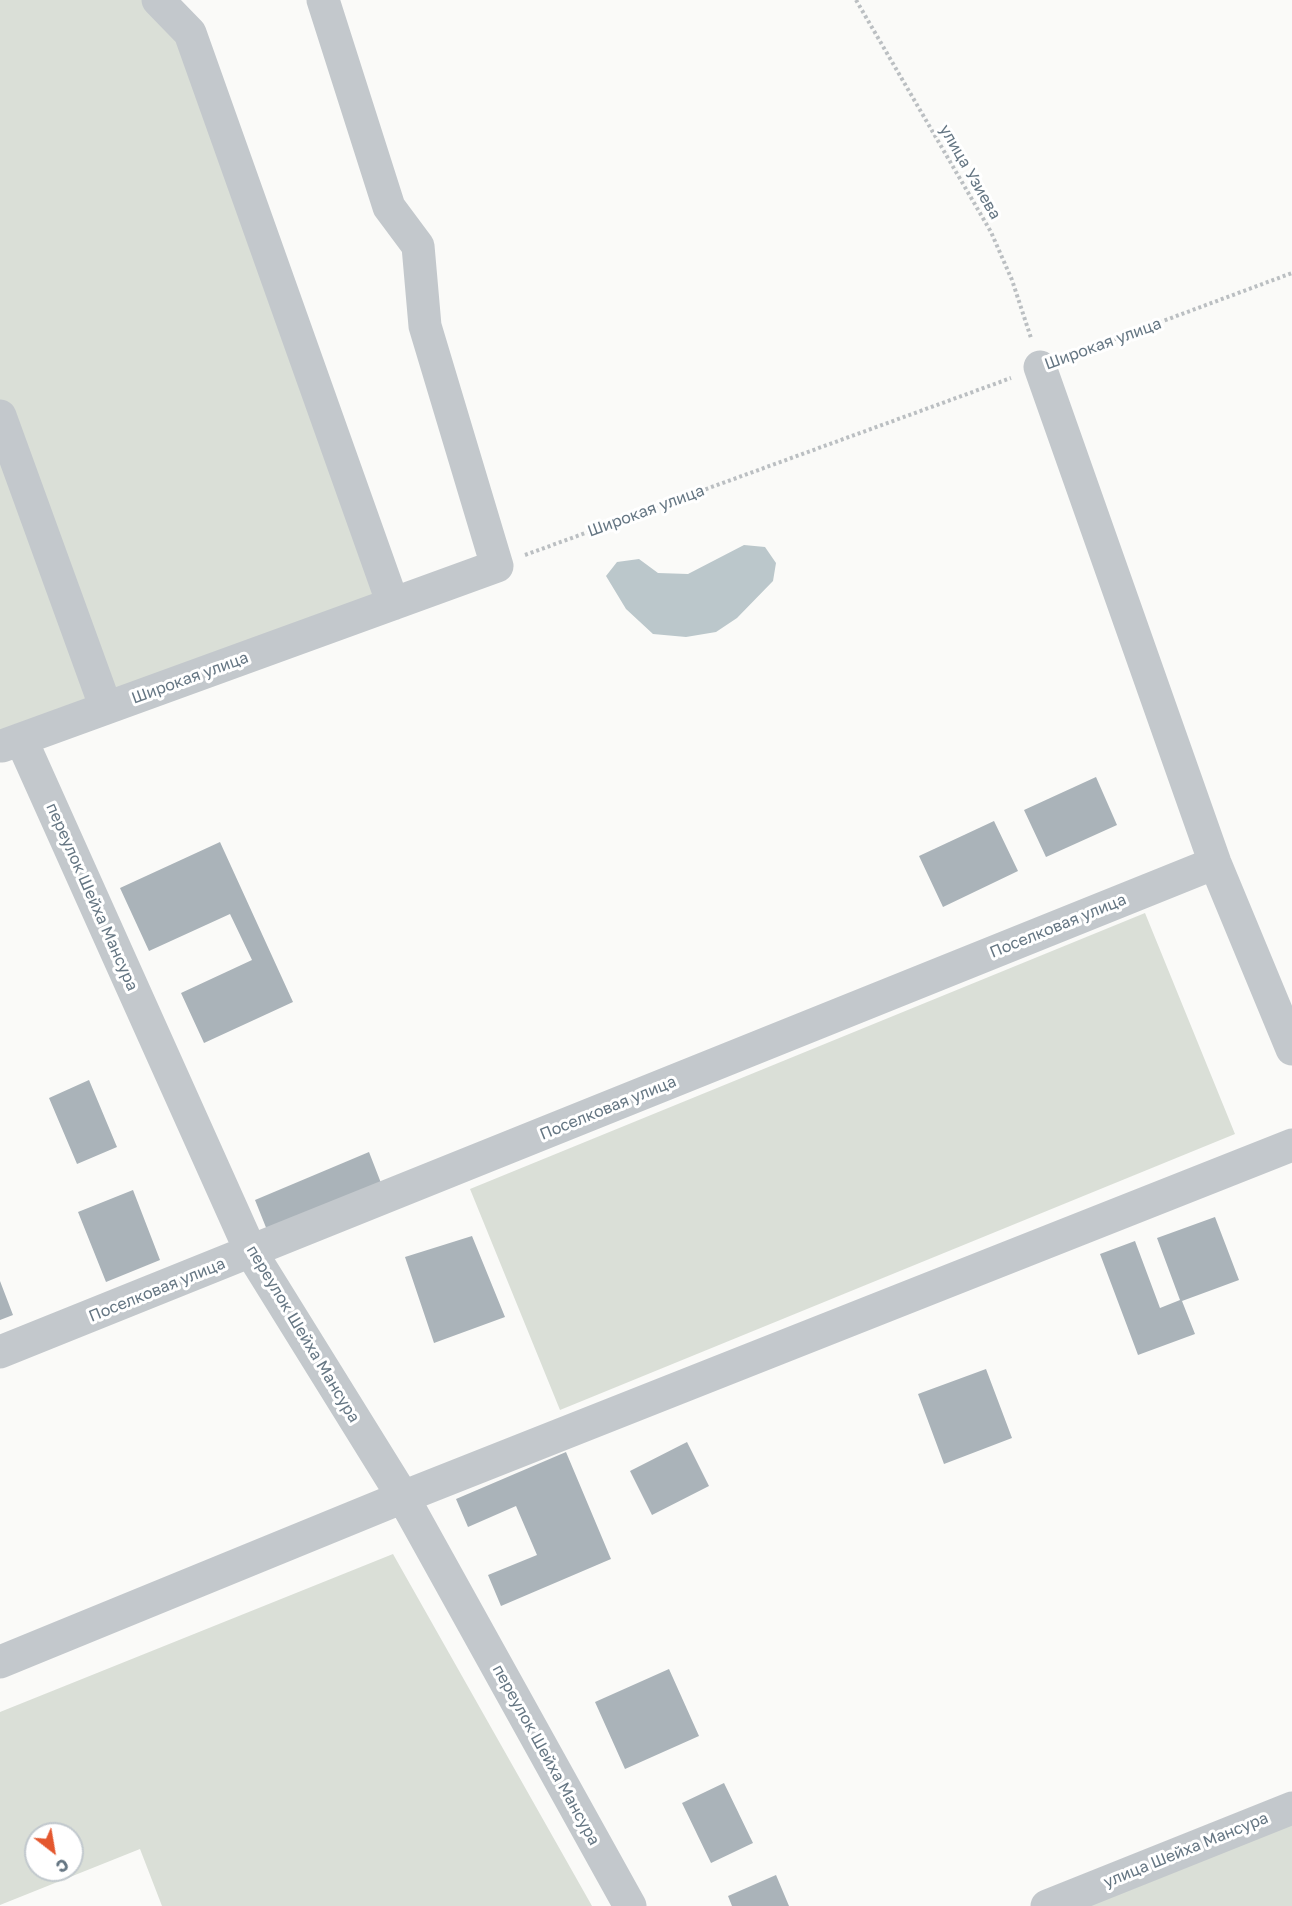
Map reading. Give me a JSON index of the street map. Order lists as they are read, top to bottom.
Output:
{
  "streets": {
    "street": [
      "Широкая улица",
      "переулок Шейха Мансура",
      "Поселковая улица",
      "улица Шейха Мансура"
    ],
    "path": ["улица Узиева"]
  },
  "crossings": [
    ["улица Узиева", "Широкая улица"],
    ["Широкая улица", "переулок Шейха Мансура"],
    ["переулок Шейха Мансура", "Поселковая улица"]
  ],
  "north": "bottom right"
}
